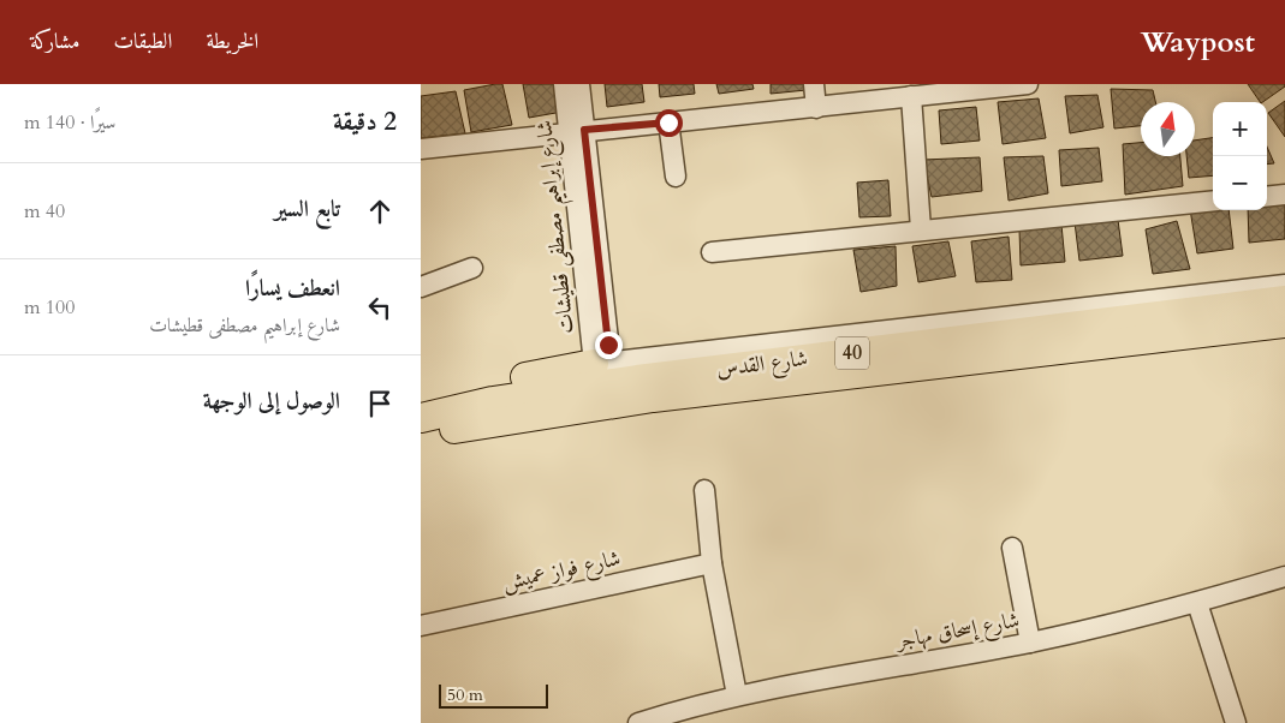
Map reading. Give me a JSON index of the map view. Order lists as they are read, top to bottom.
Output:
{
  "streets": {
    "highway": ["40", "شارع القدس"],
    "street": ["شارع إبراهيم مصطفى قطيشات", "شارع فواز عميش", "شارع إسحاق مهاجر"]
  },
  "scale_bar": "50 m",
  "north": "top",
  "page": {
    "header": "Waypost",
    "nav": ["الخريطة", "الطبقات", "مشاركة"],
    "heading": ["2 دقيقة", "سيرًا · 140 m"],
    "map_buttons": ["+", "−"],
    "list": [
      ["تابع السير", "40 m"],
      ["انعطف يسارًا", "شارع إبراهيم مصطفى قطيشات", "100 m"],
      "الوصول إلى الوجهة"
    ],
    "scale": "50 m"
  }
}
